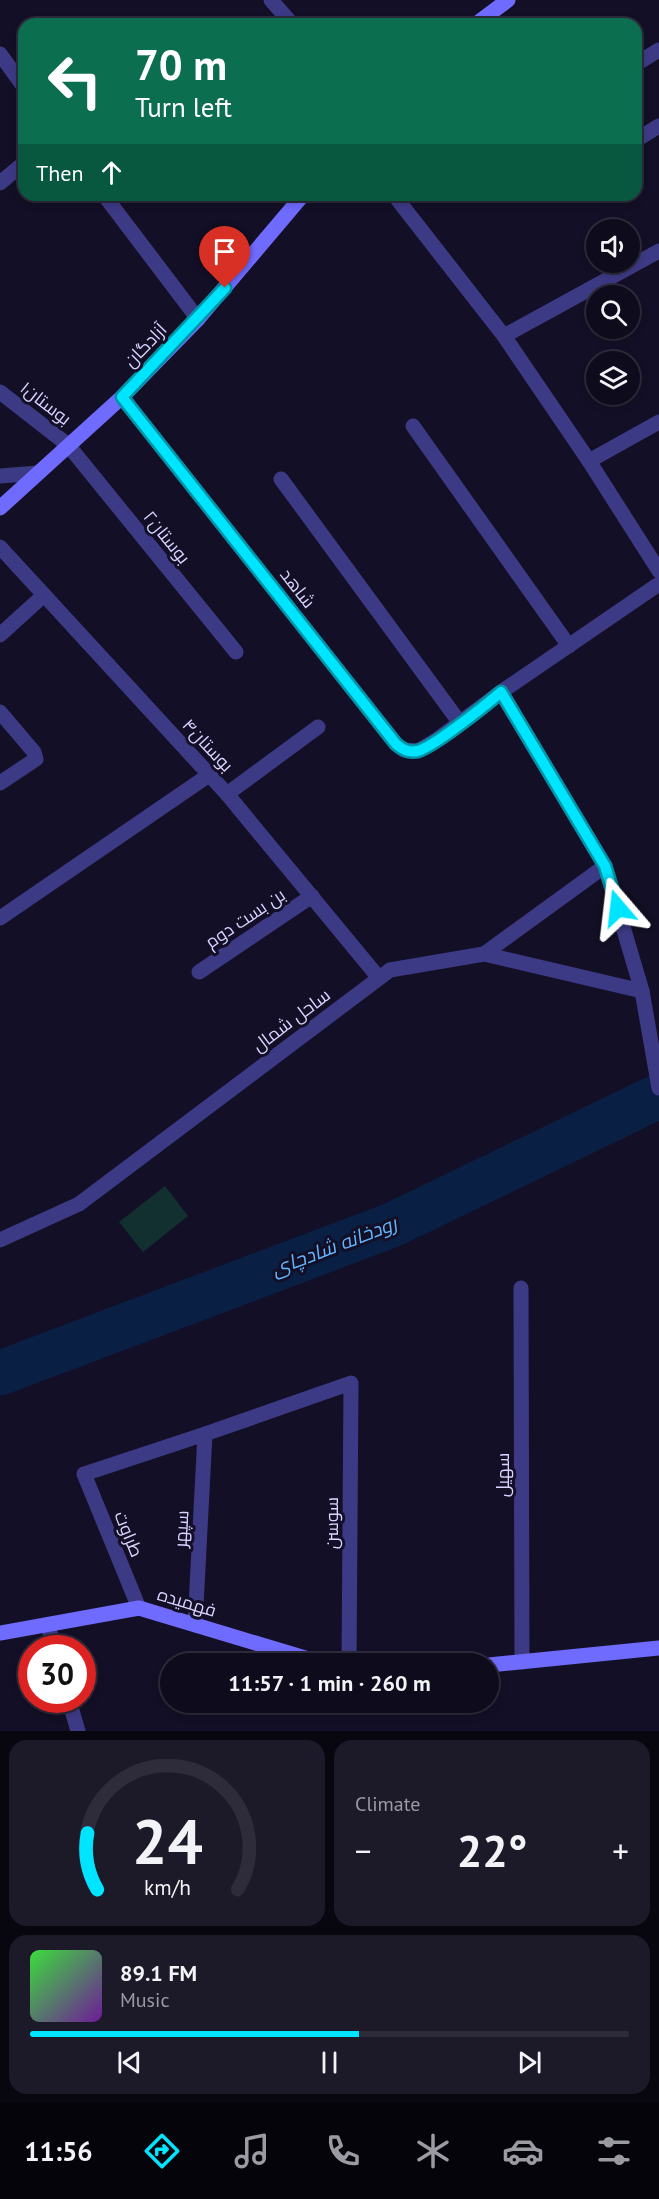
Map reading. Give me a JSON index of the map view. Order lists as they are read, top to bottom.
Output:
{
  "streets": {
    "street": [
      "آزادگان",
      "بوستان۱",
      "بوستان۲",
      "شاهد",
      "بوستان۴",
      "بن بست دوم",
      "ساحل شمال",
      "سهیل",
      "سوسن",
      "سپهر",
      "طراوت",
      "فهمیده"
    ]
  },
  "crossings": [
    ["آزادگان", "بوستان۱"],
    ["آزادگان", "بوستان۲"],
    ["آزادگان", "شاهد"],
    ["بوستان۱", "بوستان۲"],
    ["بوستان۴", "بن بست دوم"],
    ["بوستان۴", "ساحل شمال"],
    ["سوسن", "سپهر"],
    ["سوسن", "طراوت"],
    ["سپهر", "طراوت"],
    ["سپهر", "فهمیده"],
    ["طراوت", "فهمیده"]
  ],
  "water": ["رودخانه شادچای"],
  "page": {
    "turn": ["70 m", "Turn left"],
    "then": "Then",
    "limit": "30",
    "trip": "11:57 · 1 min · 260 m",
    "tile": "Climate",
    "heat": ["−", "22°", "+"],
    "song": ["89.1 FM", "Music"],
    "tabs": "11:56",
    "gauge": ["24", "km/h"]
  }
}
